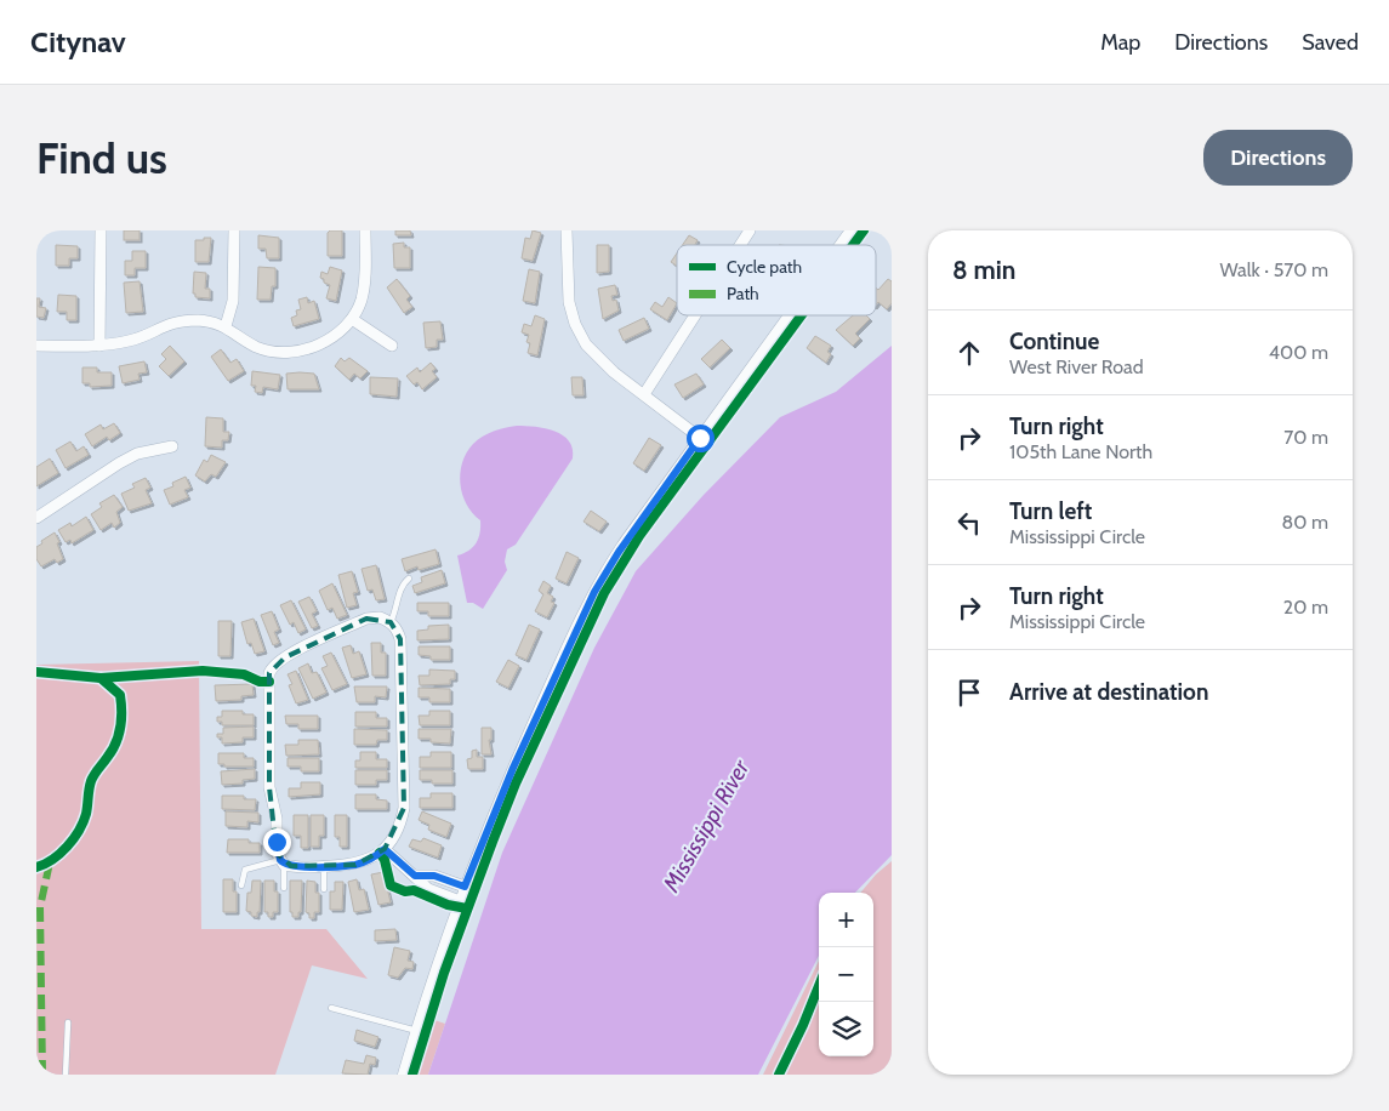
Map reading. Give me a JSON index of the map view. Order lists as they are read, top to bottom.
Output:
{
  "water": ["Mississippi River"],
  "legend": ["Cycle path", "Path"],
  "page": {
    "header": "Citynav",
    "nav": ["Map", "Directions", "Saved"],
    "buttons": "Directions",
    "title": "Find us",
    "heading": ["8 min", "Walk · 570 m"],
    "list": [
      ["Continue", "West River Road", "400 m"],
      ["Turn right", "105th Lane North", "70 m"],
      ["Turn left", "Mississippi Circle", "80 m"],
      ["Turn right", "Mississippi Circle", "20 m"],
      "Arrive at destination"
    ],
    "map_buttons": ["+", "−"]
  }
}
